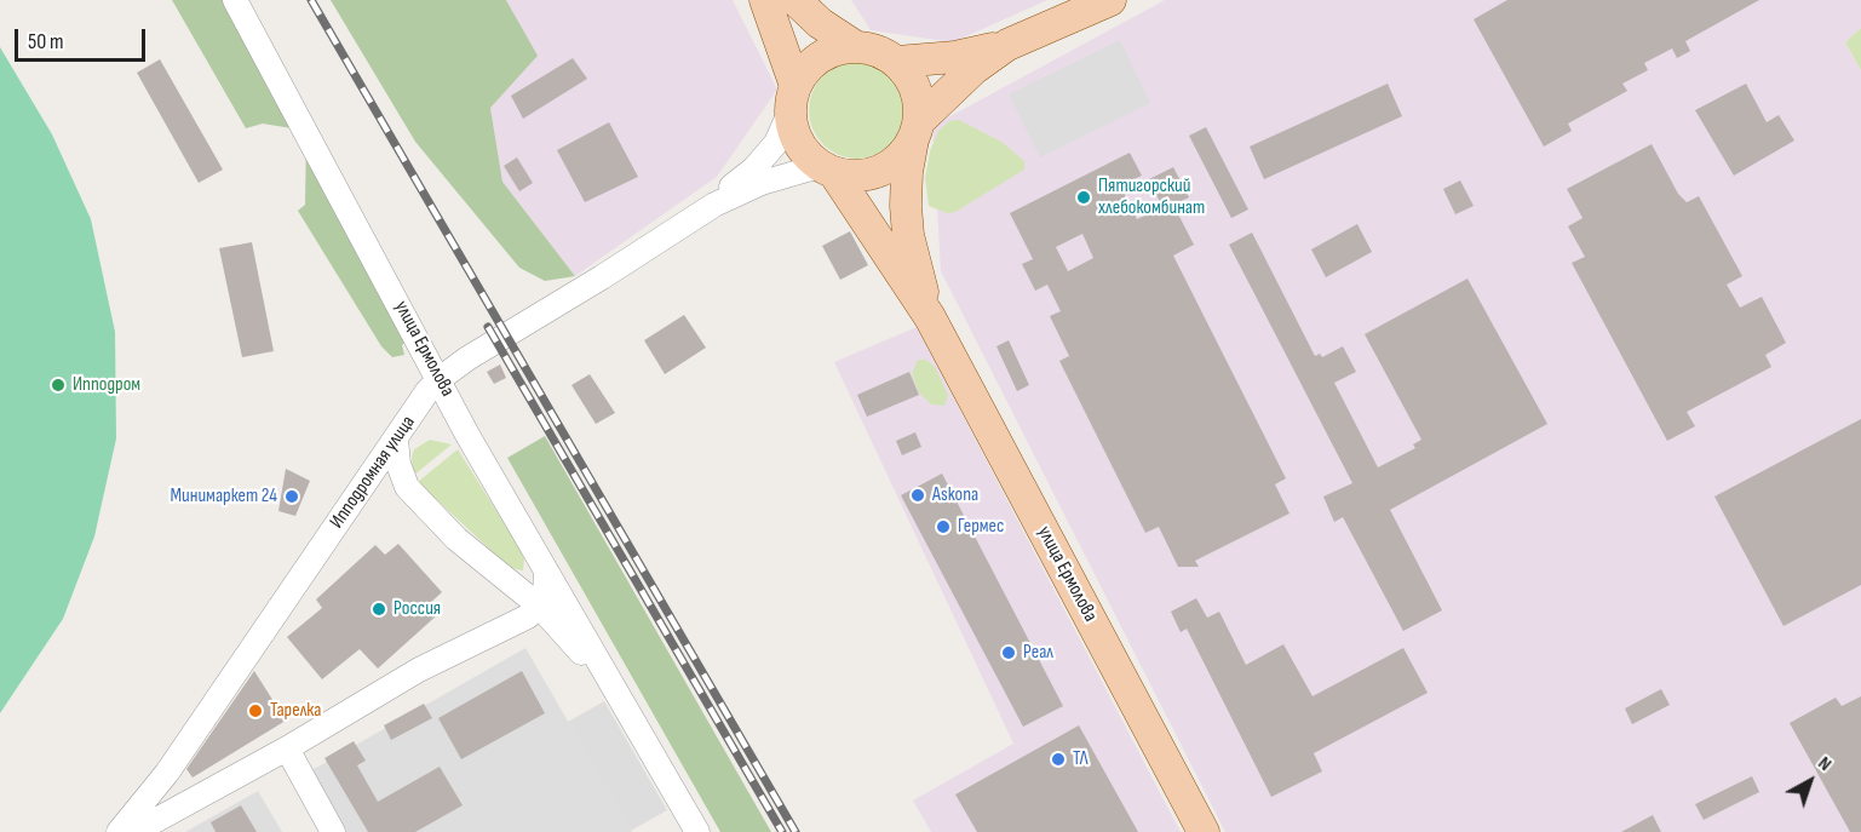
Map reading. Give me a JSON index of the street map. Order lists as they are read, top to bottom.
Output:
{
  "streets": {
    "main road": ["улица Ермолова"],
    "street": ["Ипподромная улица"]
  },
  "crossings": [
    ["улица Ермолова", "Ипподромная улица"]
  ],
  "places": [
    "Пятигорский хлебокомбинат",
    "Ипподpом",
    "Askona",
    "Минимаркет 24",
    "Гермес",
    "Россия",
    "Реал",
    "Тарелка",
    "ТЛ"
  ],
  "scale_bar": "50 m",
  "north": "top right"
}
